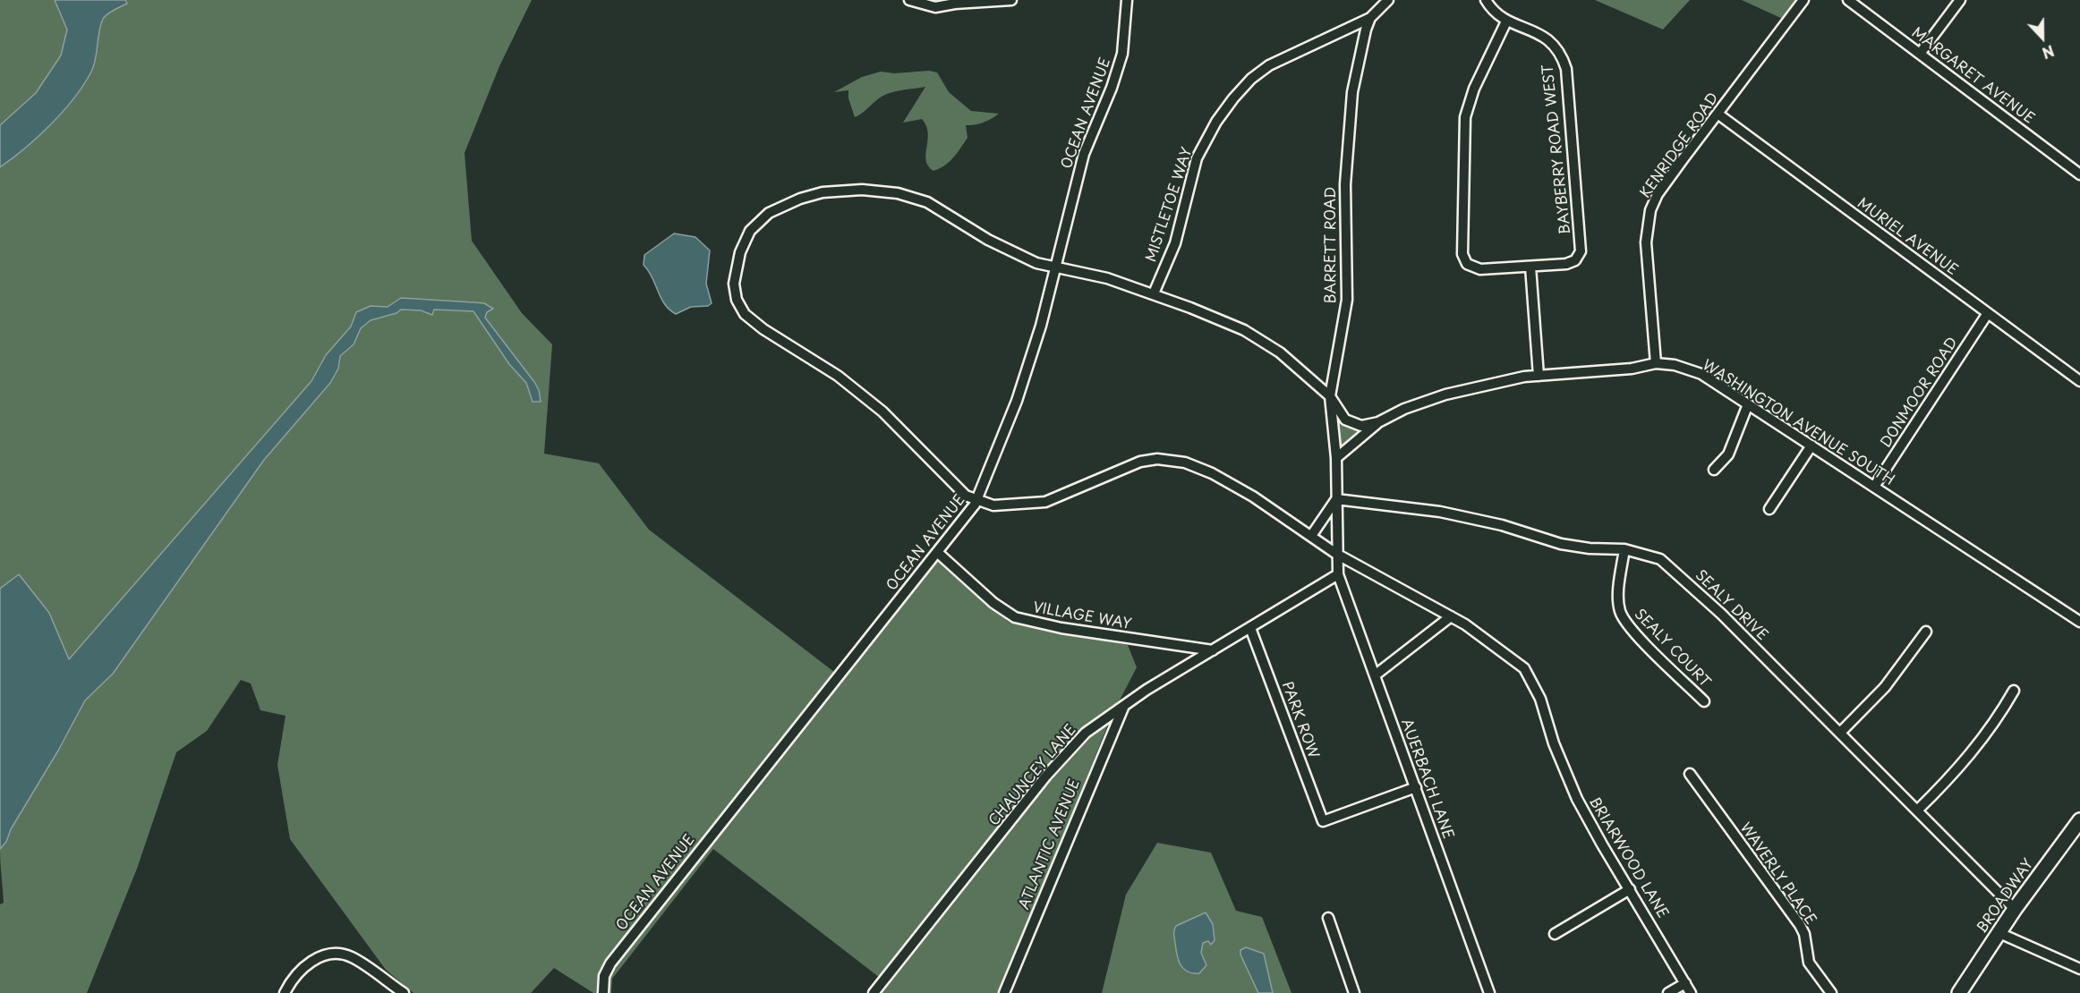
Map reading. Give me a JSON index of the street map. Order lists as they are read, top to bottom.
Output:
{
  "streets": {
    "main road": ["BROADWAY"],
    "street": [
      "MARGARET AVENUE",
      "OCEAN AVENUE",
      "KENRIDGE ROAD",
      "BAYBERRY ROAD WEST",
      "MISTLETOE WAY",
      "MURIEL AVENUE",
      "BARRETT ROAD",
      "DONMOOR ROAD",
      "WASHINGTON AVENUE SOUTH",
      "SEALY DRIVE",
      "VILLAGE WAY",
      "SEALY COURT",
      "PARK ROW",
      "CHAUNCEY LANE",
      "AUERBACH LANE",
      "ATLANTIC AVENUE",
      "BRIARWOOD LANE",
      "WAVERLY PLACE"
    ]
  },
  "crossings": [
    ["OCEAN AVENUE", "WASHINGTON AVENUE SOUTH"],
    ["OCEAN AVENUE", "VILLAGE WAY"],
    ["OCEAN AVENUE", "BRIARWOOD LANE"],
    ["KENRIDGE ROAD", "MURIEL AVENUE"],
    ["KENRIDGE ROAD", "WASHINGTON AVENUE SOUTH"],
    ["MISTLETOE WAY", "BARRETT ROAD"],
    ["MISTLETOE WAY", "WASHINGTON AVENUE SOUTH"],
    ["MURIEL AVENUE", "DONMOOR ROAD"],
    ["BARRETT ROAD", "WASHINGTON AVENUE SOUTH"],
    ["BARRETT ROAD", "SEALY DRIVE"],
    ["BARRETT ROAD", "BRIARWOOD LANE"],
    ["DONMOOR ROAD", "WASHINGTON AVENUE SOUTH"],
    ["WASHINGTON AVENUE SOUTH", "BRIARWOOD LANE"],
    ["SEALY DRIVE", "SEALY COURT"],
    ["SEALY DRIVE", "BROADWAY"],
    ["VILLAGE WAY", "CHAUNCEY LANE"],
    ["PARK ROW", "CHAUNCEY LANE"],
    ["PARK ROW", "AUERBACH LANE"],
    ["CHAUNCEY LANE", "AUERBACH LANE"],
    ["CHAUNCEY LANE", "ATLANTIC AVENUE"]
  ],
  "north": "bottom"
}
